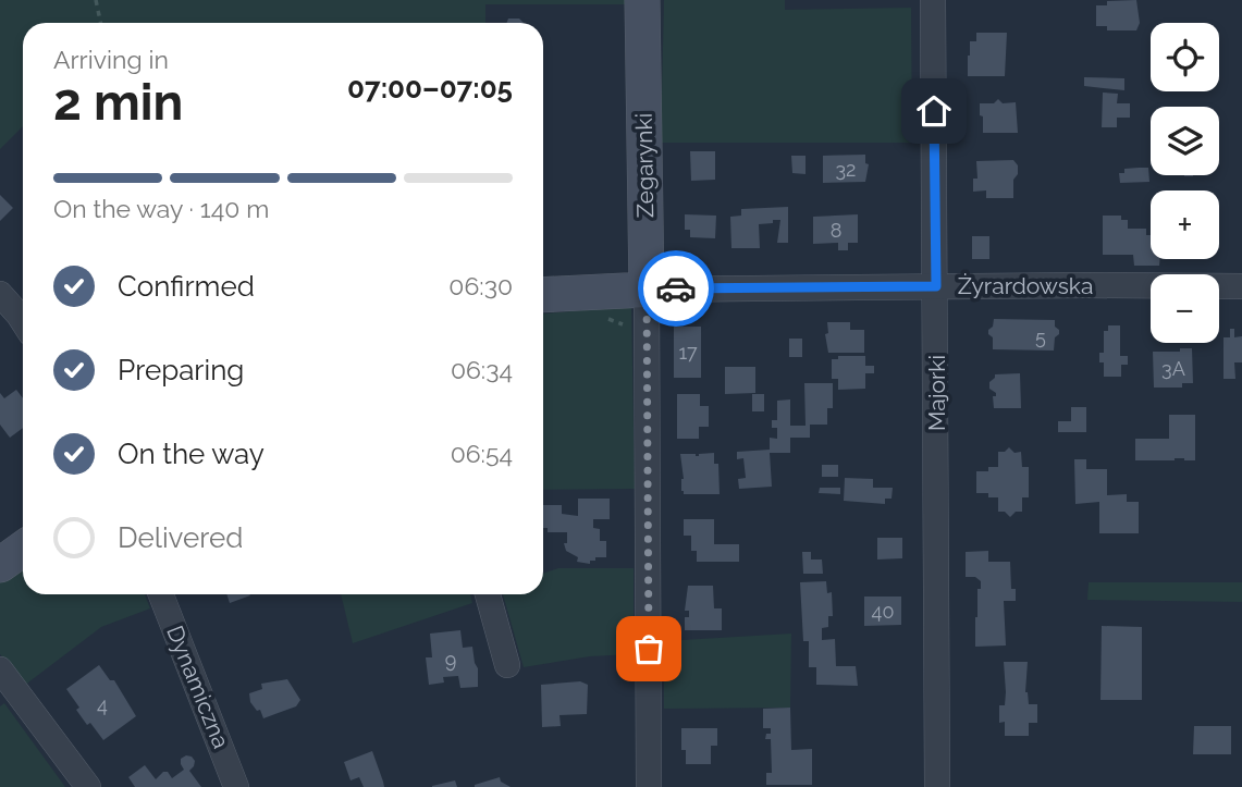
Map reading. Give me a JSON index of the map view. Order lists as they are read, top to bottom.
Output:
{
  "streets": {
    "street": [
      "Zegarynki",
      "Żyrardowska",
      "Majorki",
      "Dynamiczna"
    ]
  },
  "crossings": [
    ["Zegarynki", "Żyrardowska"],
    ["Żyrardowska", "Majorki"]
  ],
  "house_numbers": [
    "32",
    "8",
    "5",
    "17",
    "3A",
    "40",
    "9",
    "4"
  ],
  "page": {
    "map_buttons": ["+", "−"],
    "heading": ["2 min", "Arriving in", "07:00–07:05"],
    "bar": "On the way · 140 m",
    "list": [
      ["Confirmed", "06:30"],
      ["Preparing", "06:34"],
      ["On the way", "06:54"],
      "Delivered"
    ]
  }
}
